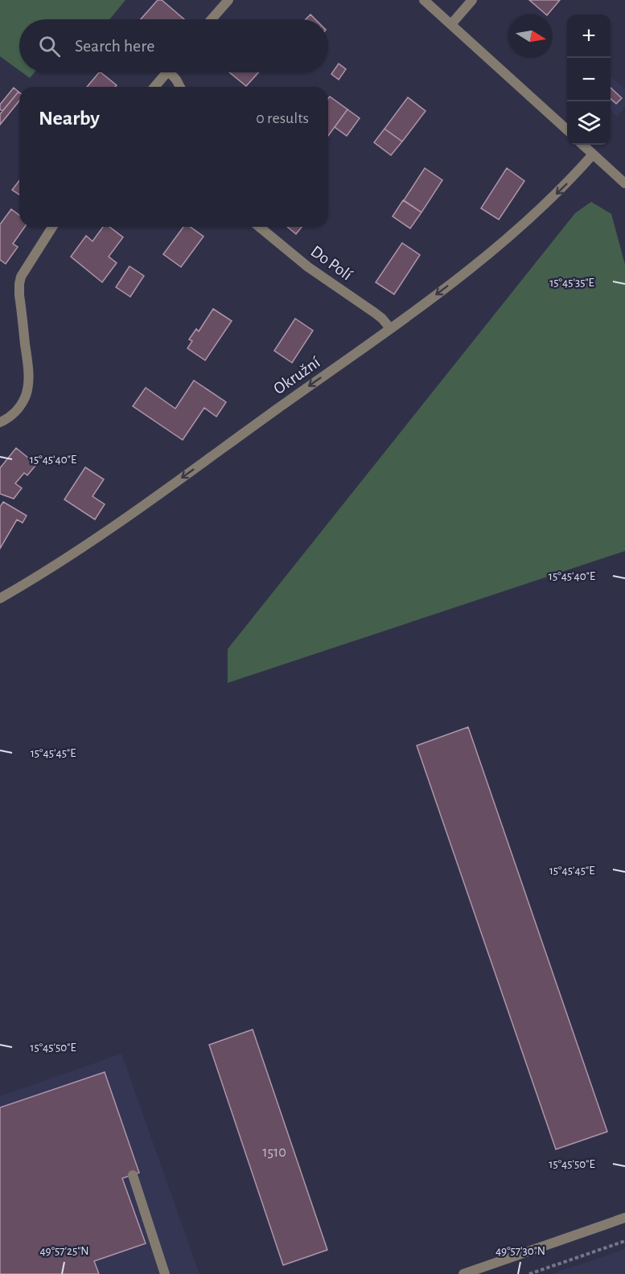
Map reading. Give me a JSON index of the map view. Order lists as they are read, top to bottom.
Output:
{
  "streets": {
    "street": ["Do Polí", "Okružní"]
  },
  "crossings": [
    ["Do Polí", "Okružní"]
  ],
  "one_way": ["Okružní"],
  "house_numbers": ["1510"],
  "north": "right",
  "page": {
    "map_buttons": ["+", "−"],
    "search": "Search here",
    "heading": ["Nearby", "0 results"]
  },
  "coordinates": [
    "15°45'35\"E",
    "15°45'40\"E",
    "15°45'45\"E",
    "15°45'50\"E",
    "49°57'25\"N",
    "49°57'30\"N"
  ]
}
